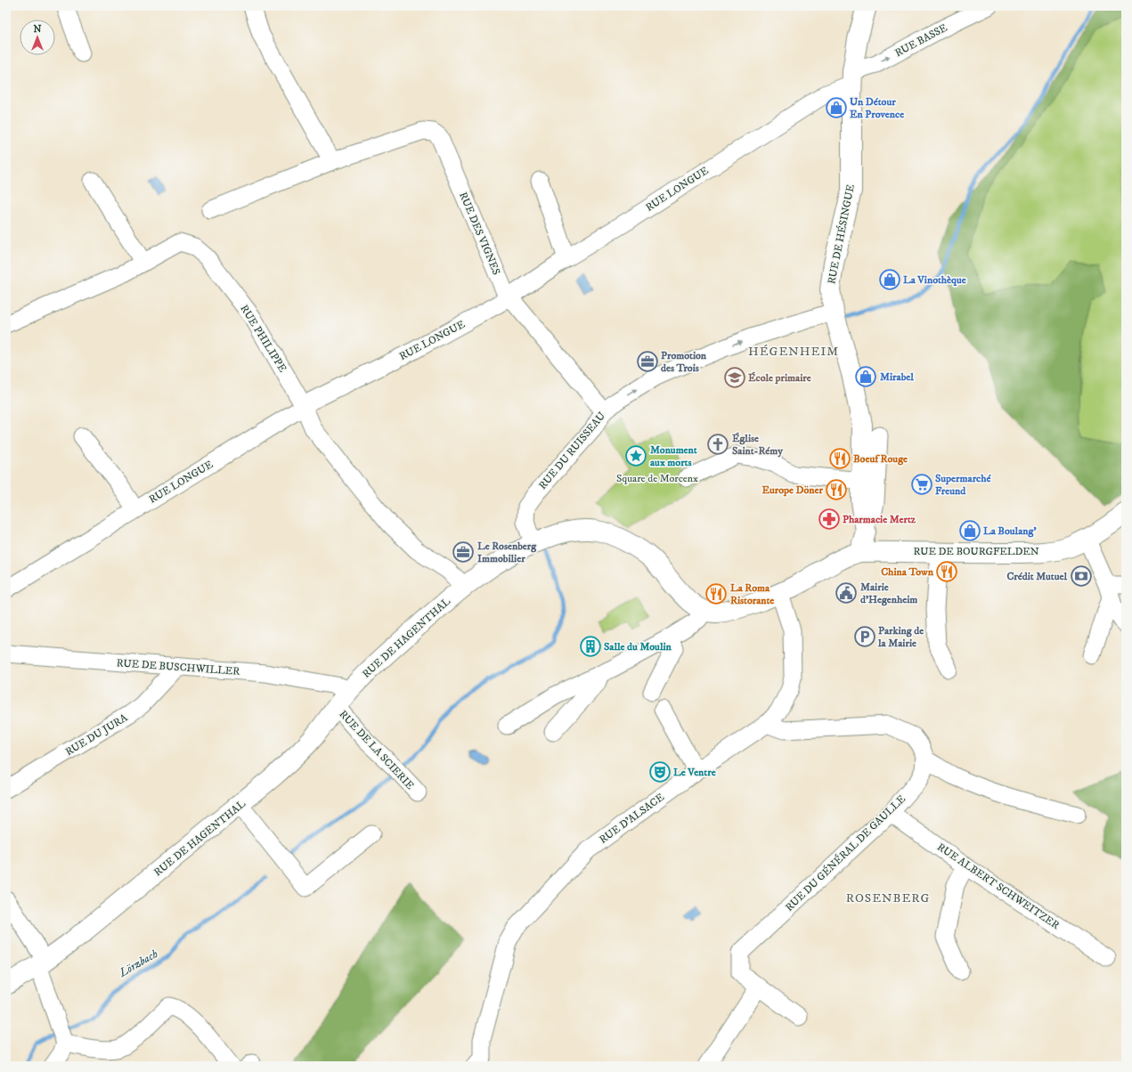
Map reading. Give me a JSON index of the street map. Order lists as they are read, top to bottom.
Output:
{
  "streets": {
    "main road": ["RUE DE HÉSINGUE", "RUE DE BOURGFELDEN", "RUE DE HAGENTHAL"],
    "street": [
      "RUE BASSE",
      "RUE LONGUE",
      "RUE DES VIGNES",
      "RUE PHILIPPE",
      "RUE DU RUISSEAU",
      "RUE DE BUSCHWILLER",
      "RUE DU JURA",
      "RUE DE LA SCIERIE",
      "RUE D'ALSACE",
      "RUE DU GÉNÉRAL DE GAULLE",
      "RUE ALBERT SCHWEITZER"
    ]
  },
  "crossings": [
    ["RUE BASSE", "RUE LONGUE"],
    ["RUE BASSE", "RUE DE HÉSINGUE"],
    ["RUE LONGUE", "RUE DES VIGNES"],
    ["RUE LONGUE", "RUE DE HÉSINGUE"],
    ["RUE LONGUE", "RUE PHILIPPE"],
    ["RUE DES VIGNES", "RUE DU RUISSEAU"],
    ["RUE DE HÉSINGUE", "RUE DU RUISSEAU"],
    ["RUE DE HÉSINGUE", "RUE DE BOURGFELDEN"],
    ["RUE PHILIPPE", "RUE DE HAGENTHAL"],
    ["RUE DU RUISSEAU", "RUE DE HAGENTHAL"],
    ["RUE DE HAGENTHAL", "RUE DE BUSCHWILLER"],
    ["RUE DE HAGENTHAL", "RUE DE LA SCIERIE"],
    ["RUE DE BUSCHWILLER", "RUE DU JURA"],
    ["RUE DU GÉNÉRAL DE GAULLE", "RUE ALBERT SCHWEITZER"]
  ],
  "one_way": ["RUE BASSE", "RUE DU RUISSEAU"],
  "districts": ["HÉGENHEIM", "ROSENBERG"],
  "water": ["Lörzbach"],
  "parks": ["Square de Morcenx"],
  "places": {
    "shop": [
      "Un Détour En Provence",
      "La Vinothèque",
      "Mirabel",
      "La Boulang'"
    ],
    "office": ["Promotion des Trois", "Le Rosenberg Immobilier"],
    "school or university": ["École primaire"],
    "church": ["Église Saint-Rémy"],
    "place": ["Monument aux morts"],
    "restaurant": [
      "Boeuf Rouge",
      "Europe Döner",
      "China Town",
      "La Roma Ristorante"
    ],
    "supermarket": ["Supermarché Freund"],
    "pharmacy": ["Pharmacie Mertz"],
    "bank": ["Crédit Mutuel"],
    "public building": ["Mairie d'Hegenheim"],
    "parking": ["Parking de la Mairie"],
    "building": ["Salle du Moulin"],
    "theatre": ["Le Ventre"]
  },
  "north": "top"
}
